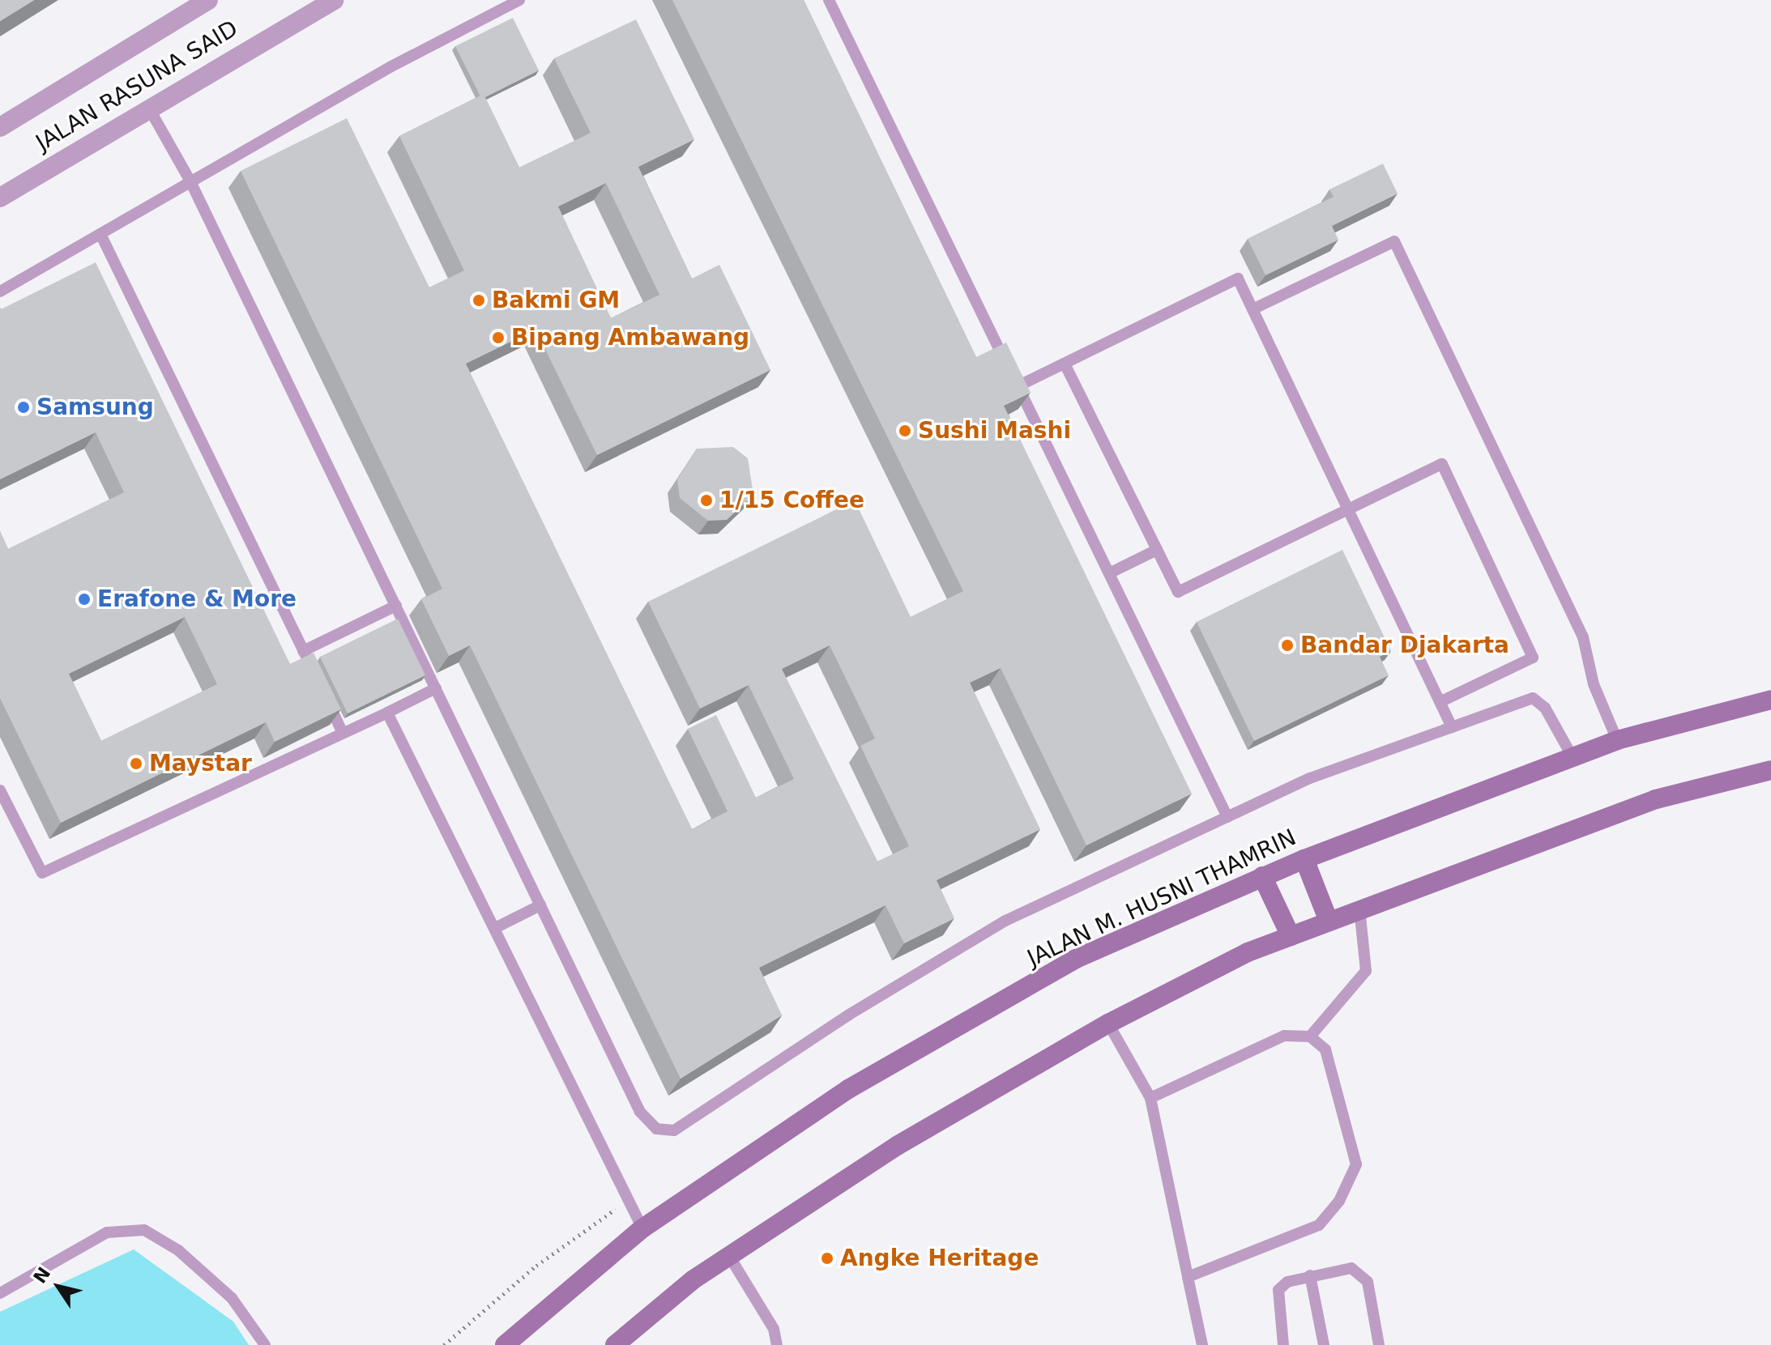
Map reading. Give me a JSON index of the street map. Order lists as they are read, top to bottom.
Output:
{
  "streets": {
    "main road": ["JALAN M. HUSNI THAMRIN"],
    "street": ["JALAN RASUNA SAID"]
  },
  "places": [
    "Bakmi GM",
    "Bipang Ambawang",
    "Samsung",
    "Sushi Mashi",
    "1/15 Coffee",
    "Erafone & More",
    "Bandar Djakarta",
    "Maystar",
    "Angke Heritage"
  ],
  "north": "top left"
}
